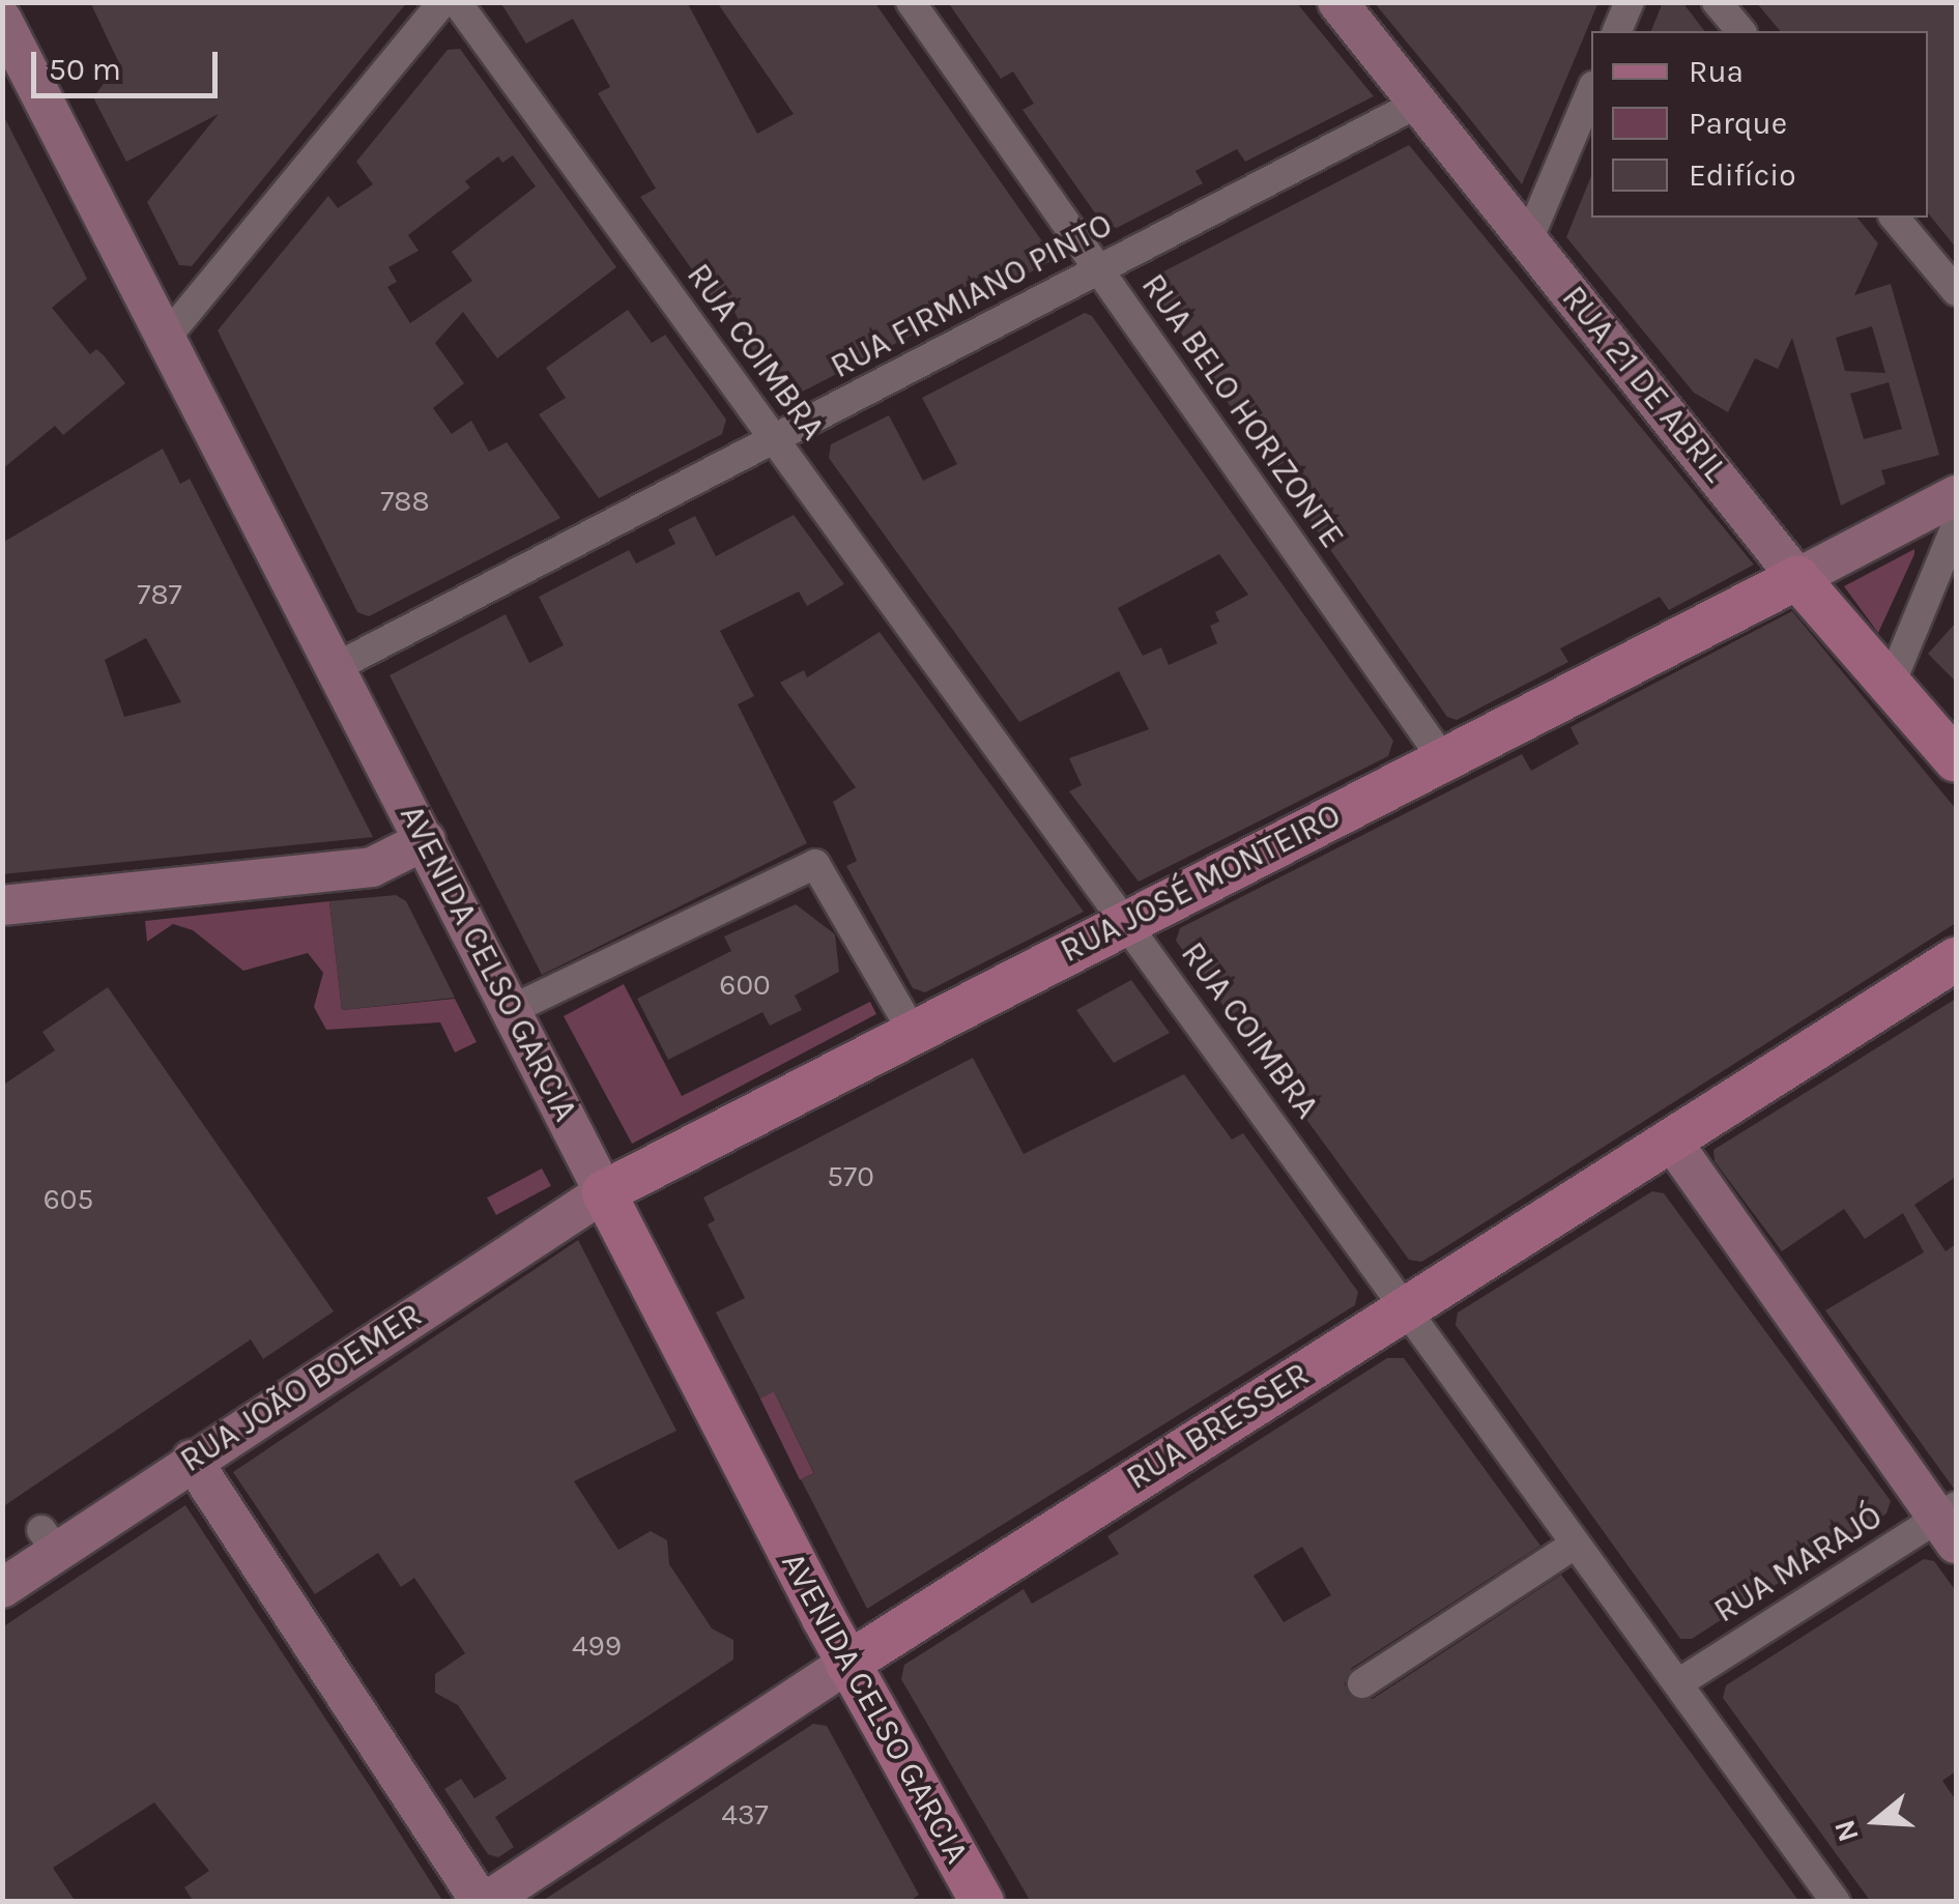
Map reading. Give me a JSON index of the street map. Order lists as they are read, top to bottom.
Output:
{
  "streets": {
    "main road": [
      "RUA 21 DE ABRIL",
      "RUA JOSÉ MONTEIRO",
      "AVENIDA CELSO GARCIA",
      "RUA JOÃO BOEMER",
      "RUA BRESSER"
    ],
    "street": [
      "RUA FIRMIANO PINTO",
      "RUA COIMBRA",
      "RUA BELO HORIZONTE",
      "RUA MARAJÓ"
    ]
  },
  "crossings": [
    ["RUA FIRMIANO PINTO", "RUA COIMBRA"],
    ["RUA FIRMIANO PINTO", "RUA 21 DE ABRIL"],
    ["RUA FIRMIANO PINTO", "RUA BELO HORIZONTE"],
    ["RUA FIRMIANO PINTO", "AVENIDA CELSO GARCIA"],
    ["RUA COIMBRA", "RUA JOSÉ MONTEIRO"],
    ["RUA COIMBRA", "RUA BRESSER"],
    ["RUA COIMBRA", "RUA MARAJÓ"],
    ["RUA 21 DE ABRIL", "RUA JOSÉ MONTEIRO"],
    ["RUA BELO HORIZONTE", "RUA JOSÉ MONTEIRO"],
    ["RUA JOSÉ MONTEIRO", "AVENIDA CELSO GARCIA"],
    ["RUA JOSÉ MONTEIRO", "RUA JOÃO BOEMER"],
    ["AVENIDA CELSO GARCIA", "RUA JOÃO BOEMER"],
    ["AVENIDA CELSO GARCIA", "RUA BRESSER"]
  ],
  "house_numbers": [
    "788",
    "787",
    "600",
    "570",
    "605",
    "499",
    "437"
  ],
  "legend": ["Rua", "Parque", "Edifício"],
  "scale_bar": "50 m",
  "north": "left"
}
